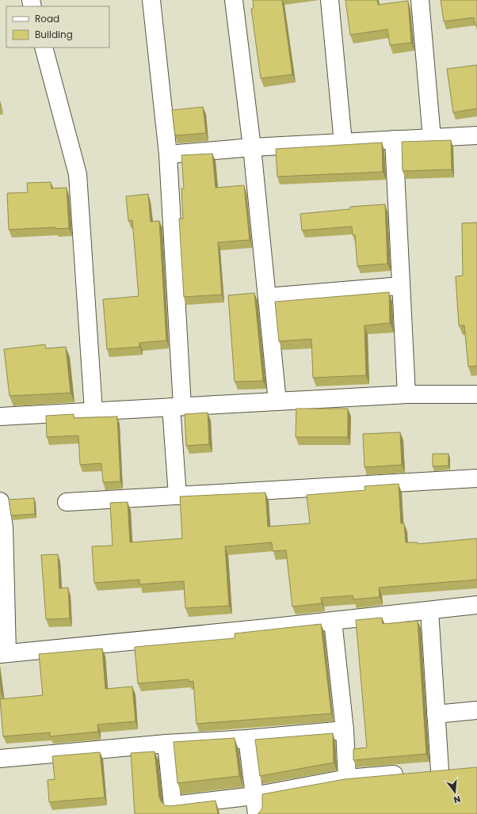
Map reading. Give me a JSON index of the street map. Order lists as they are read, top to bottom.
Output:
{
  "legend": ["Road", "Building"],
  "north": "bottom"
}
